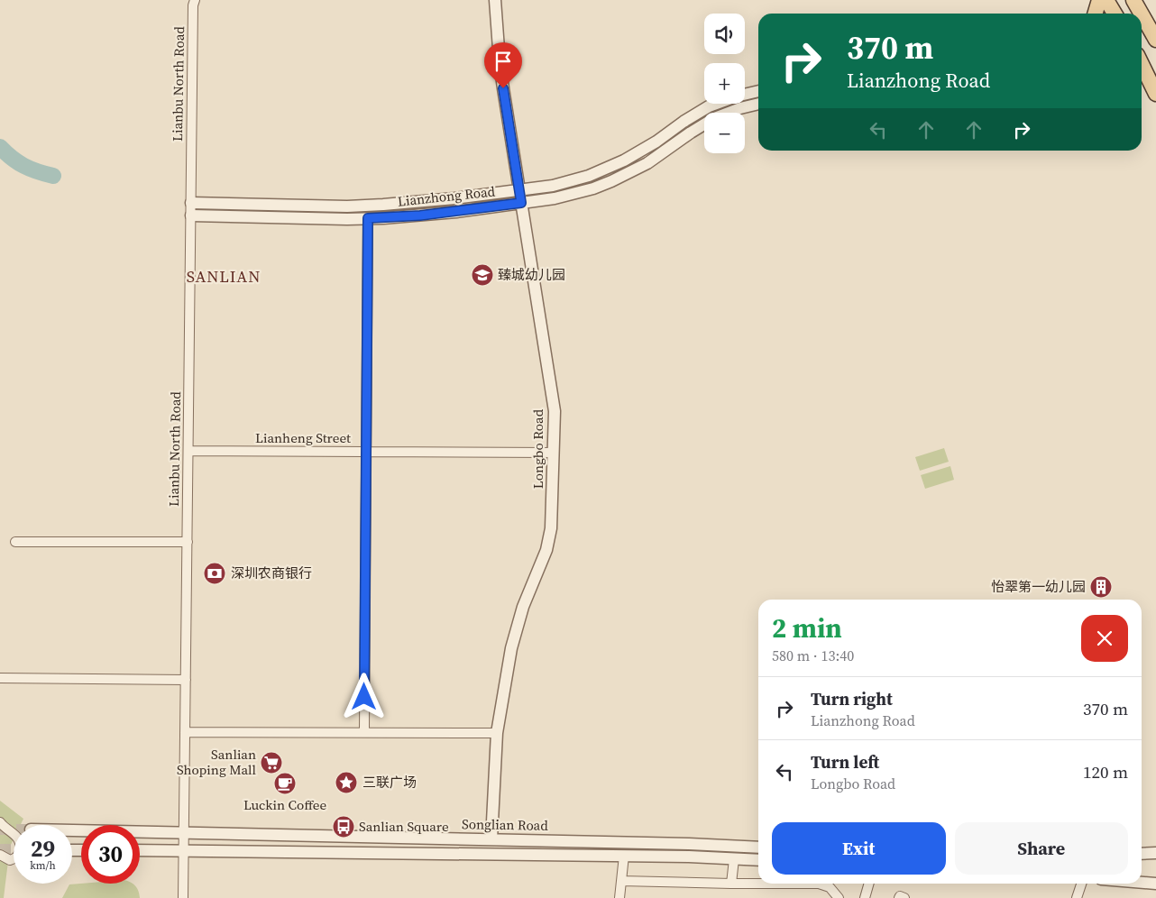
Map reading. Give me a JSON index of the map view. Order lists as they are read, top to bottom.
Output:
{
  "streets": {
    "street": [
      "Lianbu North Road",
      "Lianzhong Road",
      "Lianheng Street",
      "Longbo Road",
      "Songlian Road"
    ]
  },
  "crossings": [
    ["Lianbu North Road", "Lianzhong Road"],
    ["Lianbu North Road", "Lianheng Street"],
    ["Lianbu North Road", "Songlian Road"],
    ["Lianzhong Road", "Longbo Road"],
    ["Lianheng Street", "Longbo Road"],
    ["Longbo Road", "Songlian Road"]
  ],
  "districts": ["SANLIAN"],
  "places": {
    "school or university": ["臻城幼儿园"],
    "bank": ["深圳农商银行"],
    "building": ["怡翠第一幼儿园"],
    "supermarket": ["Sanlian Shoping Mall"],
    "place": ["三联广场"],
    "cafe": ["Luckin Coffee"],
    "bus stop": ["Sanlian Square"]
  },
  "page": {
    "map_buttons": ["+", "−"],
    "turn": ["370 m", "Lianzhong Road"],
    "heading": ["2 min", "580 m · 13:40"],
    "list": [
      {
        "name": "Turn right",
        "note": "Lianzhong Road",
        "value": "370 m"
      },
      {
        "name": "Turn left",
        "note": "Longbo Road",
        "value": "120 m"
      }
    ],
    "buttons": ["Exit", "Share"],
    "speed": "29 km/h",
    "limit": "30"
  }
}
